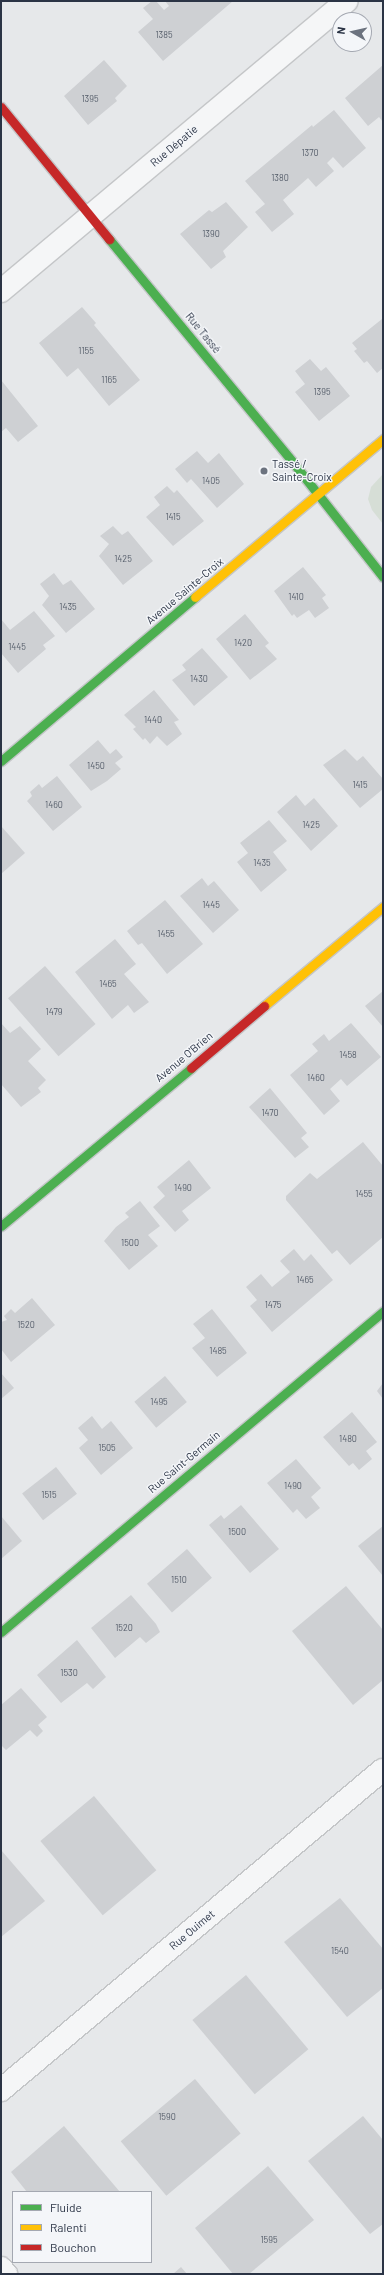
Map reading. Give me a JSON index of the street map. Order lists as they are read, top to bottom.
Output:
{
  "streets": {
    "street": [
      "Rue Dépatie",
      "Rue Tassé",
      "Avenue Sainte-Croix",
      "Avenue O'Brien",
      "Rue Saint-Germain",
      "Rue Ouimet"
    ]
  },
  "crossings": [
    ["Rue Dépatie", "Rue Tassé"],
    ["Rue Tassé", "Avenue Sainte-Croix"]
  ],
  "places": ["Tassé / Sainte-Croix"],
  "house_numbers": [
    "1385",
    "1395",
    "1370",
    "1380",
    "1390",
    "1155",
    "1165",
    "1395",
    "1405",
    "1415",
    "1425",
    "1410",
    "1435",
    "1420",
    "1445",
    "1430",
    "1440",
    "1450",
    "1415",
    "1460",
    "1425",
    "1435",
    "1445",
    "1455",
    "1465",
    "1479",
    "1458",
    "1460",
    "1470",
    "1490",
    "1455",
    "1500",
    "1465",
    "1475",
    "1520",
    "1485",
    "1495",
    "1480",
    "1505",
    "1490",
    "1515",
    "1500",
    "1510",
    "1520",
    "1530",
    "1540",
    "1590",
    "1595"
  ],
  "legend": ["Fluide", "Ralenti", "Bouchon"],
  "north": "left"
}
